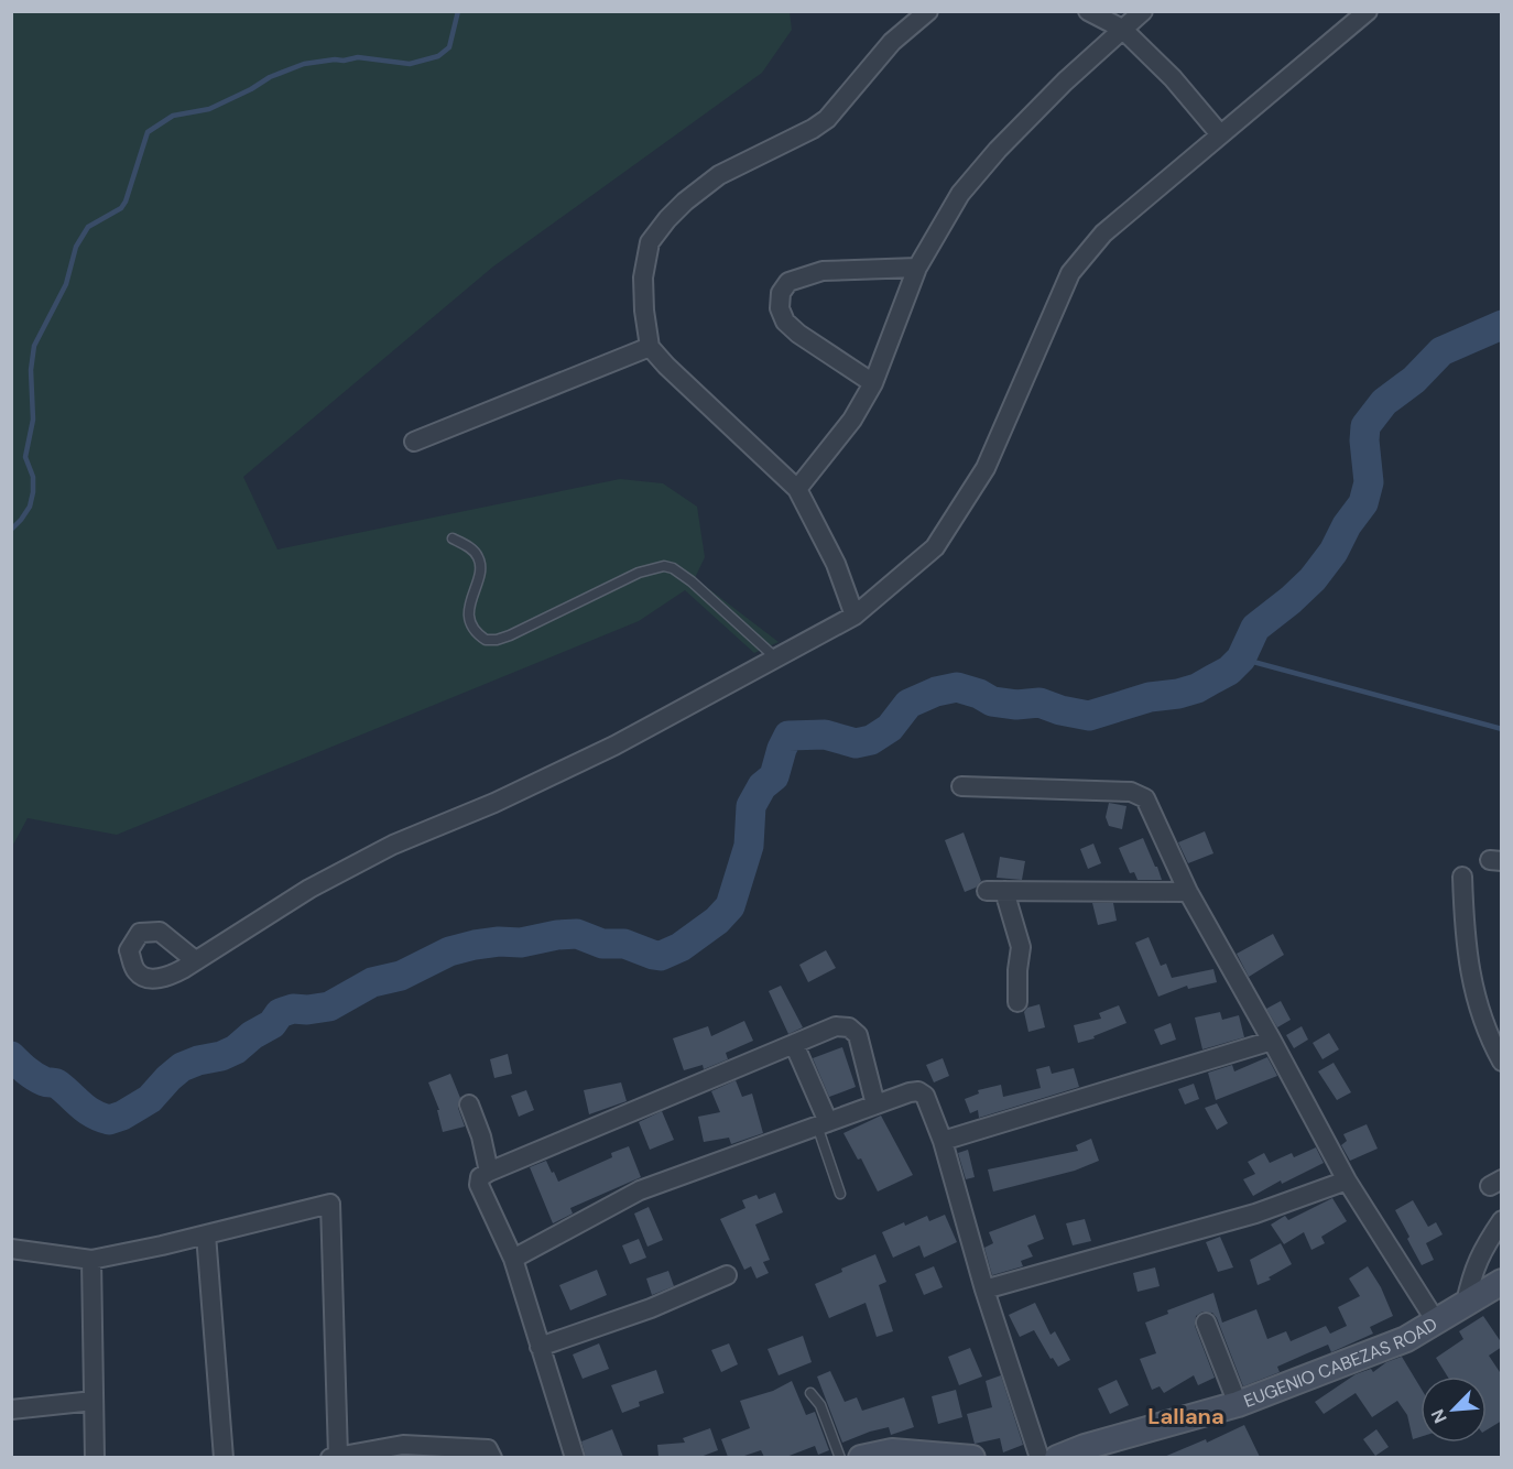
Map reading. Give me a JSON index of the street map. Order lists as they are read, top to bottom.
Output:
{
  "streets": {
    "street": ["EUGENIO CABEZAS ROAD"]
  },
  "districts": ["Lallana"],
  "north": "bottom left"
}
